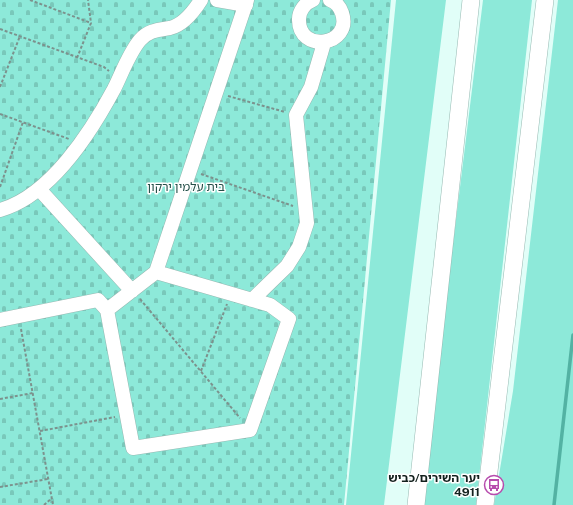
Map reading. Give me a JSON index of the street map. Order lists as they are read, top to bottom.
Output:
{
  "parks": ["בית עלמין ירקון"],
  "places": {
    "bus stop": ["יער השירים/כביש 4911"]
  }
}
